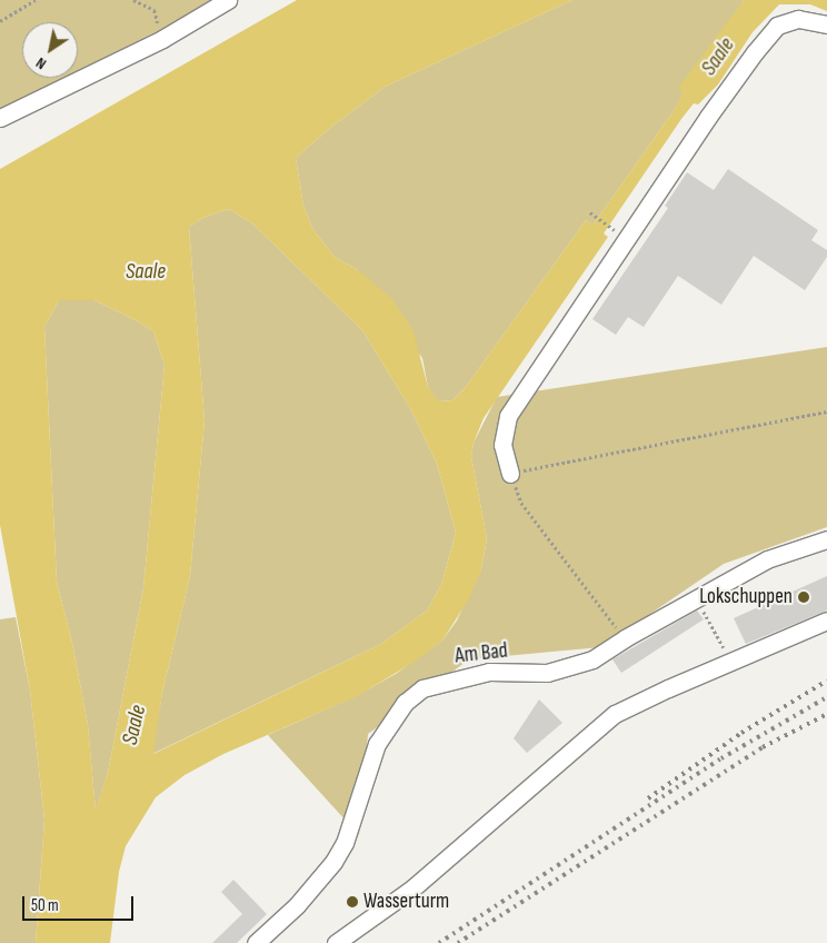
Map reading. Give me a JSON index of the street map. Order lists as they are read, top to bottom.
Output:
{
  "streets": {
    "street": ["Am Bad"]
  },
  "water": ["Saale"],
  "places": ["Lokschuppen", "Wasserturm"],
  "scale_bar": "50 m",
  "north": "bottom left"
}
